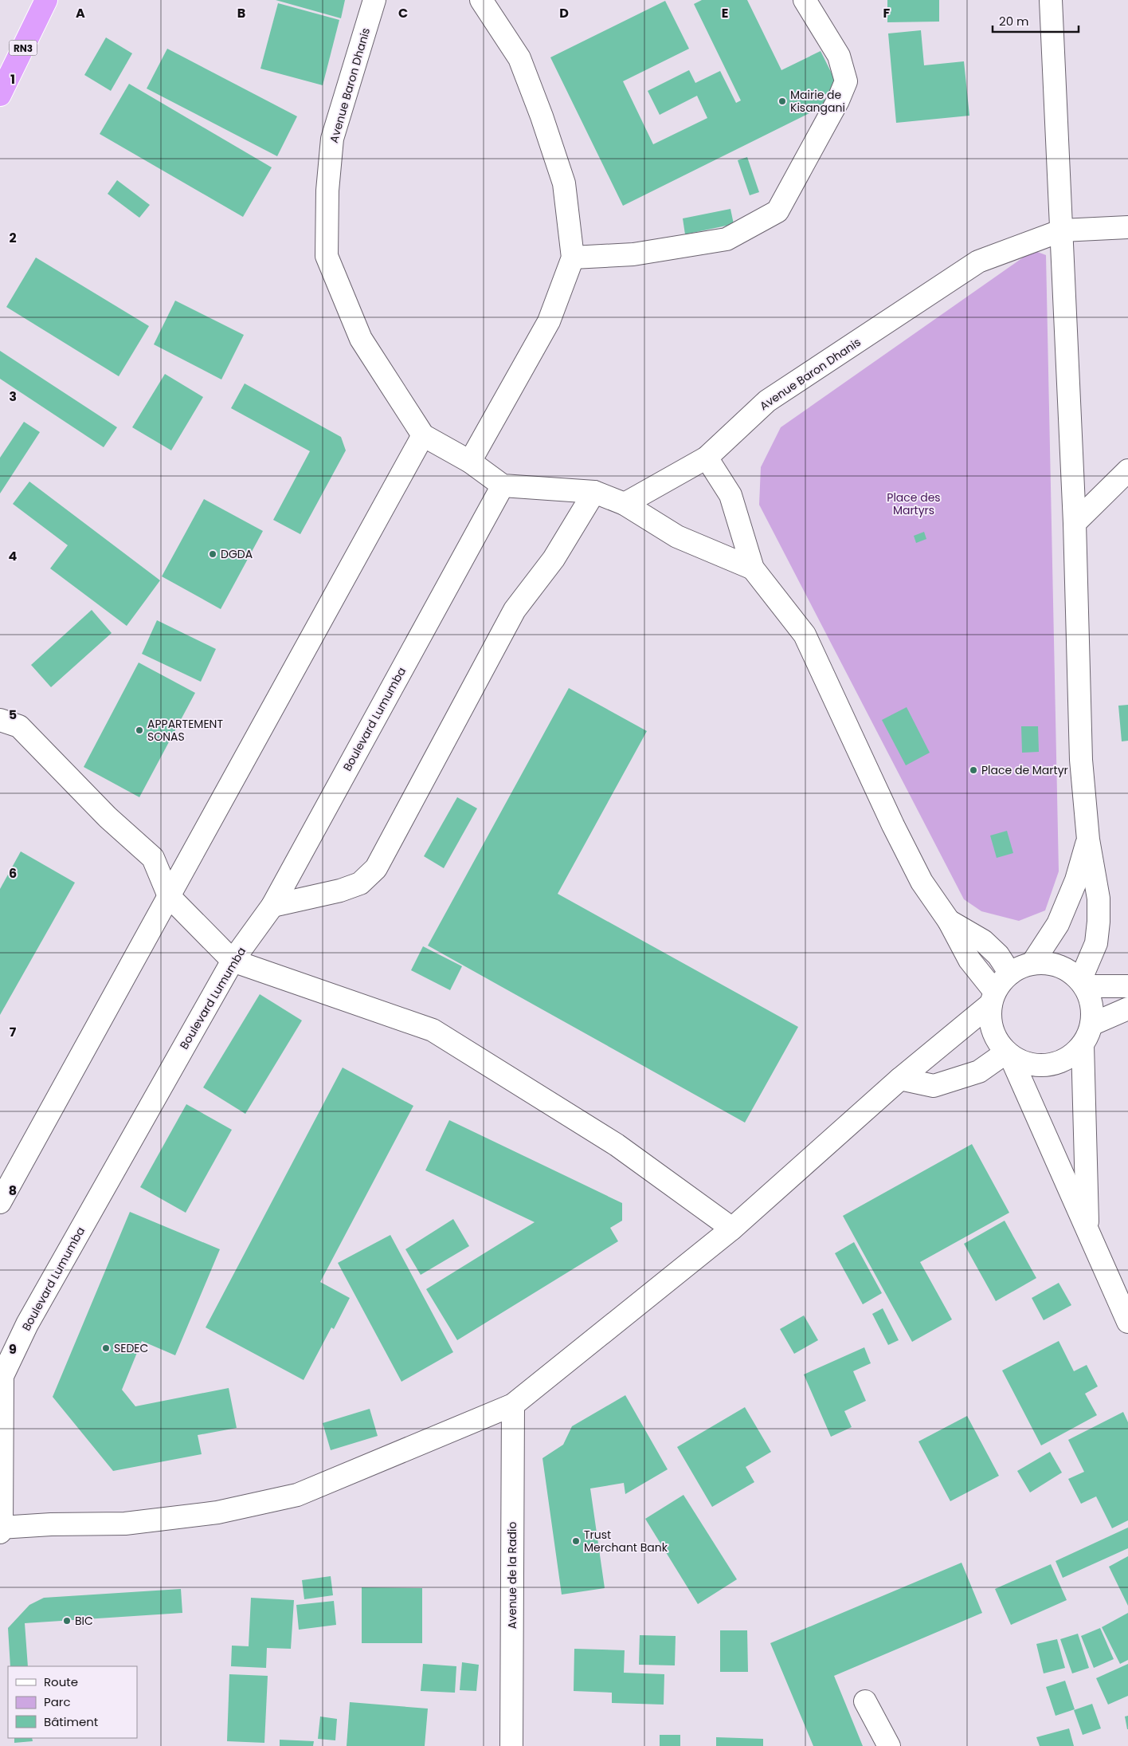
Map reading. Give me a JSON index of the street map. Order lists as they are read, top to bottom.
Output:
{
  "streets": {
    "highway": ["RN3"],
    "street": ["Avenue Baron Dhanis", "Boulevard Lumumba", "Avenue de la Radio"]
  },
  "crossings": [
    ["Avenue Baron Dhanis", "Boulevard Lumumba"]
  ],
  "parks": ["Place des Martyrs"],
  "places": [
    "Mairie de Kisangani",
    "DGDA",
    "APPARTEMENT SONAS",
    "Place de Martyr",
    "SEDEC",
    "Trust Merchant Bank",
    "BIC"
  ],
  "legend": ["Route", "Parc", "Bâtiment"],
  "scale_bar": "20 m",
  "grid": {
    "columns": [
      "A",
      "B",
      "C",
      "D",
      "E",
      "F"
    ],
    "rows": [
      "1",
      "2",
      "3",
      "4",
      "5",
      "6",
      "7",
      "8",
      "9"
    ]
  }
}
